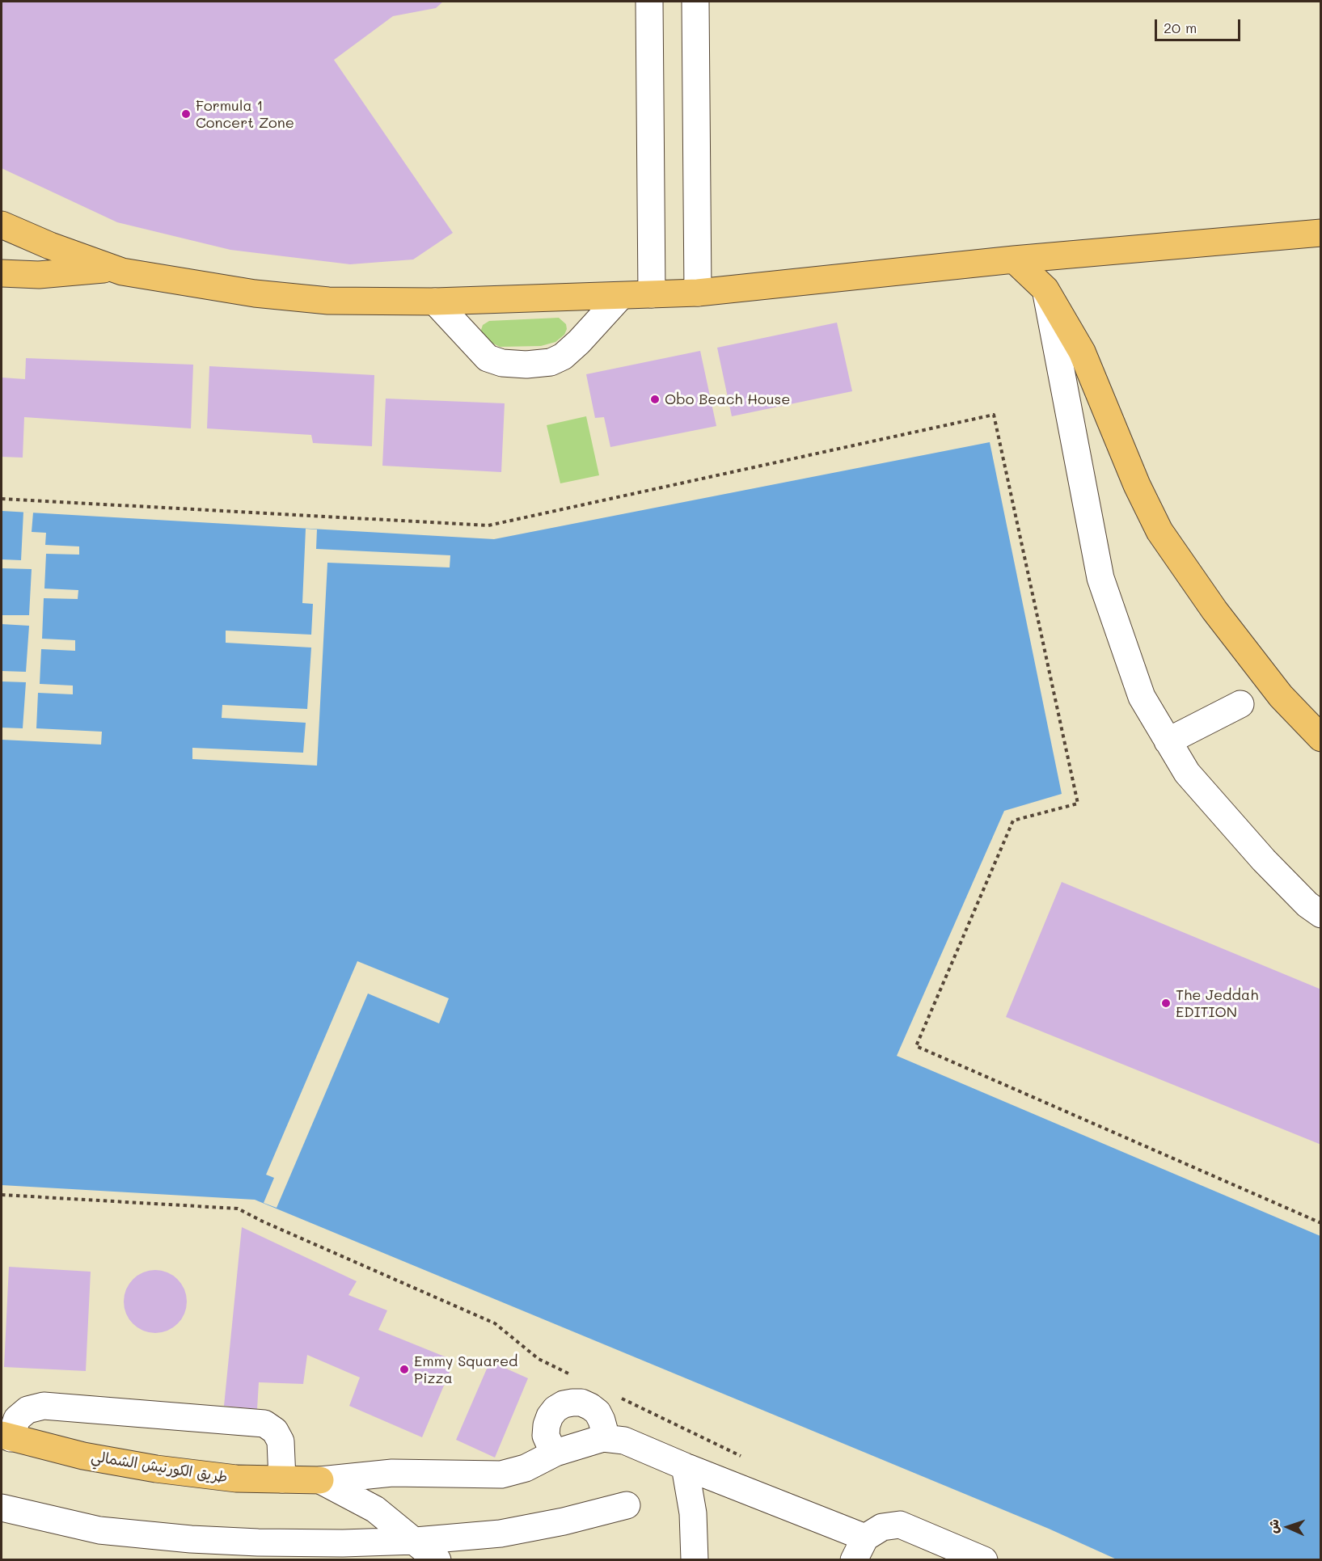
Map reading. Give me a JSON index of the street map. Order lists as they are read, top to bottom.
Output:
{
  "streets": {
    "main road": ["طريق الكورنيش الشمالي"]
  },
  "places": [
    "Formula 1 Concert Zone",
    "Obo Beach House",
    "The Jeddah EDITION",
    "Emmy Squared Pizza"
  ],
  "scale_bar": "20 m",
  "north": "left"
}
